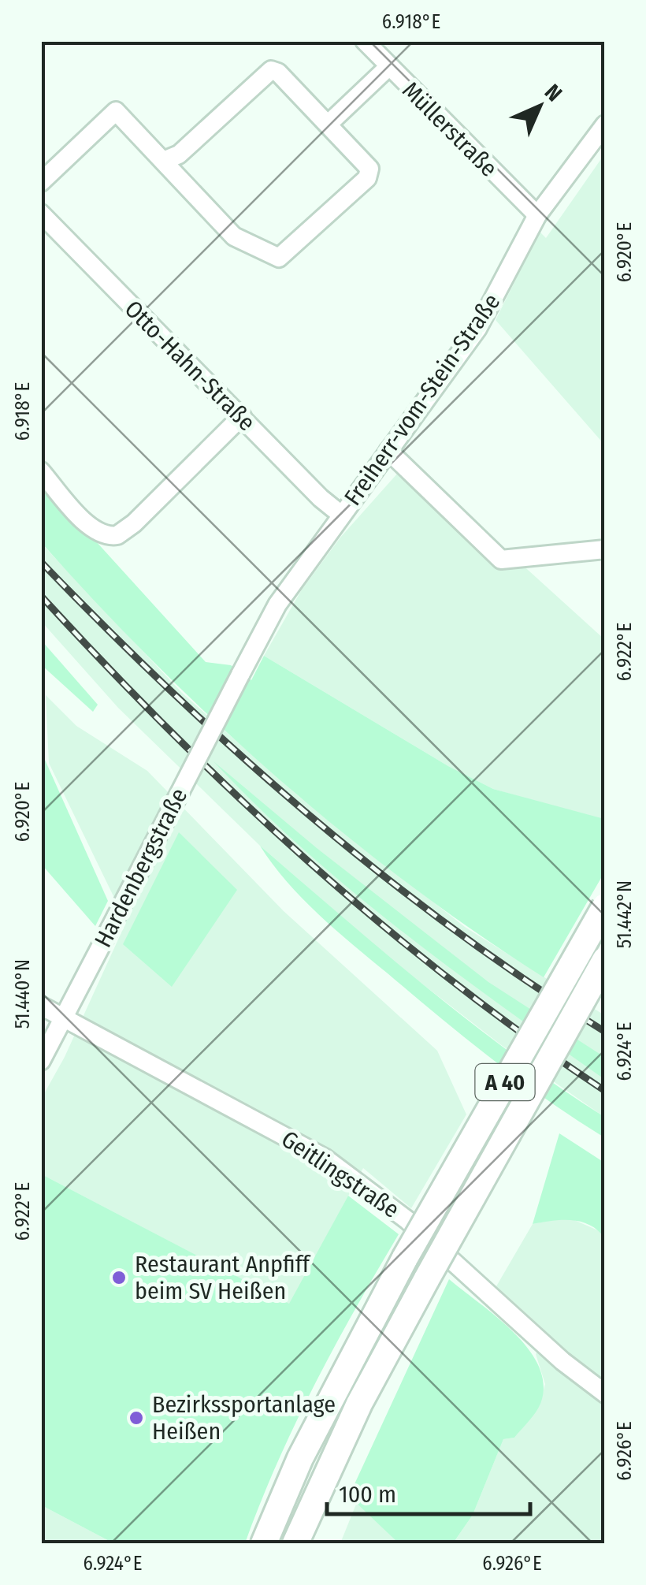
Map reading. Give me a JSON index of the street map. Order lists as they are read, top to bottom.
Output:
{
  "streets": {
    "highway": ["A 40"],
    "street": [
      "Müllerstraße",
      "Otto-Hahn-Straße",
      "Freiherr-vom-Stein-Straße",
      "Hardenbergstraße",
      "Geitlingstraße"
    ]
  },
  "crossings": [
    ["Müllerstraße", "Freiherr-vom-Stein-Straße"],
    ["Otto-Hahn-Straße", "Freiherr-vom-Stein-Straße"],
    ["Freiherr-vom-Stein-Straße", "Hardenbergstraße"],
    ["Hardenbergstraße", "Geitlingstraße"]
  ],
  "places": ["Restaurant Anpfiff beim SV Heißen", "Bezirkssportanlage Heißen"],
  "scale_bar": "100 m",
  "north": "top right",
  "coordinates": [
    "6.918°E",
    "6.920°E",
    "6.922°E",
    "51.442°N",
    "51.440°N",
    "6.924°E",
    "6.926°E"
  ]
}
